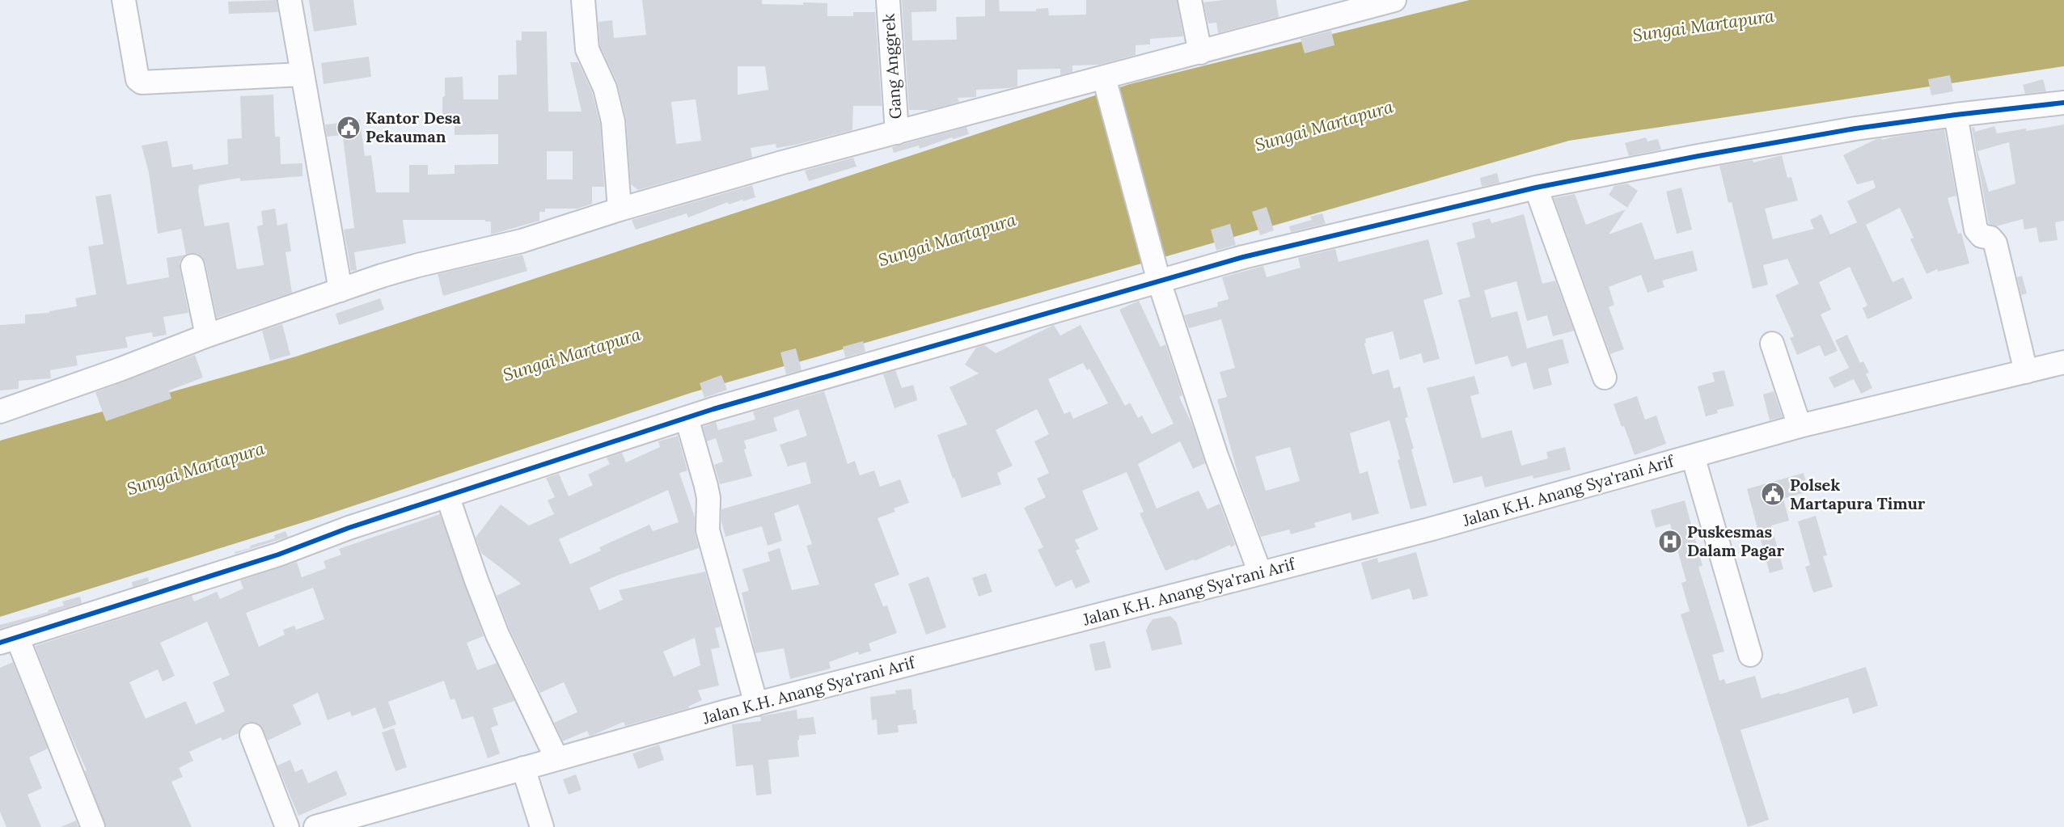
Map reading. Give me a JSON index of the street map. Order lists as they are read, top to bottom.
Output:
{
  "streets": {
    "street": ["Gang Anggrek", "Jalan K.H. Anang Sya'rani Arif"]
  },
  "water": ["Sungai Martapura"],
  "places": {
    "public building": ["Kantor Desa Pekauman", "Polsek Martapura Timur"],
    "hospital": ["Puskesmas Dalam Pagar"]
  }
}
